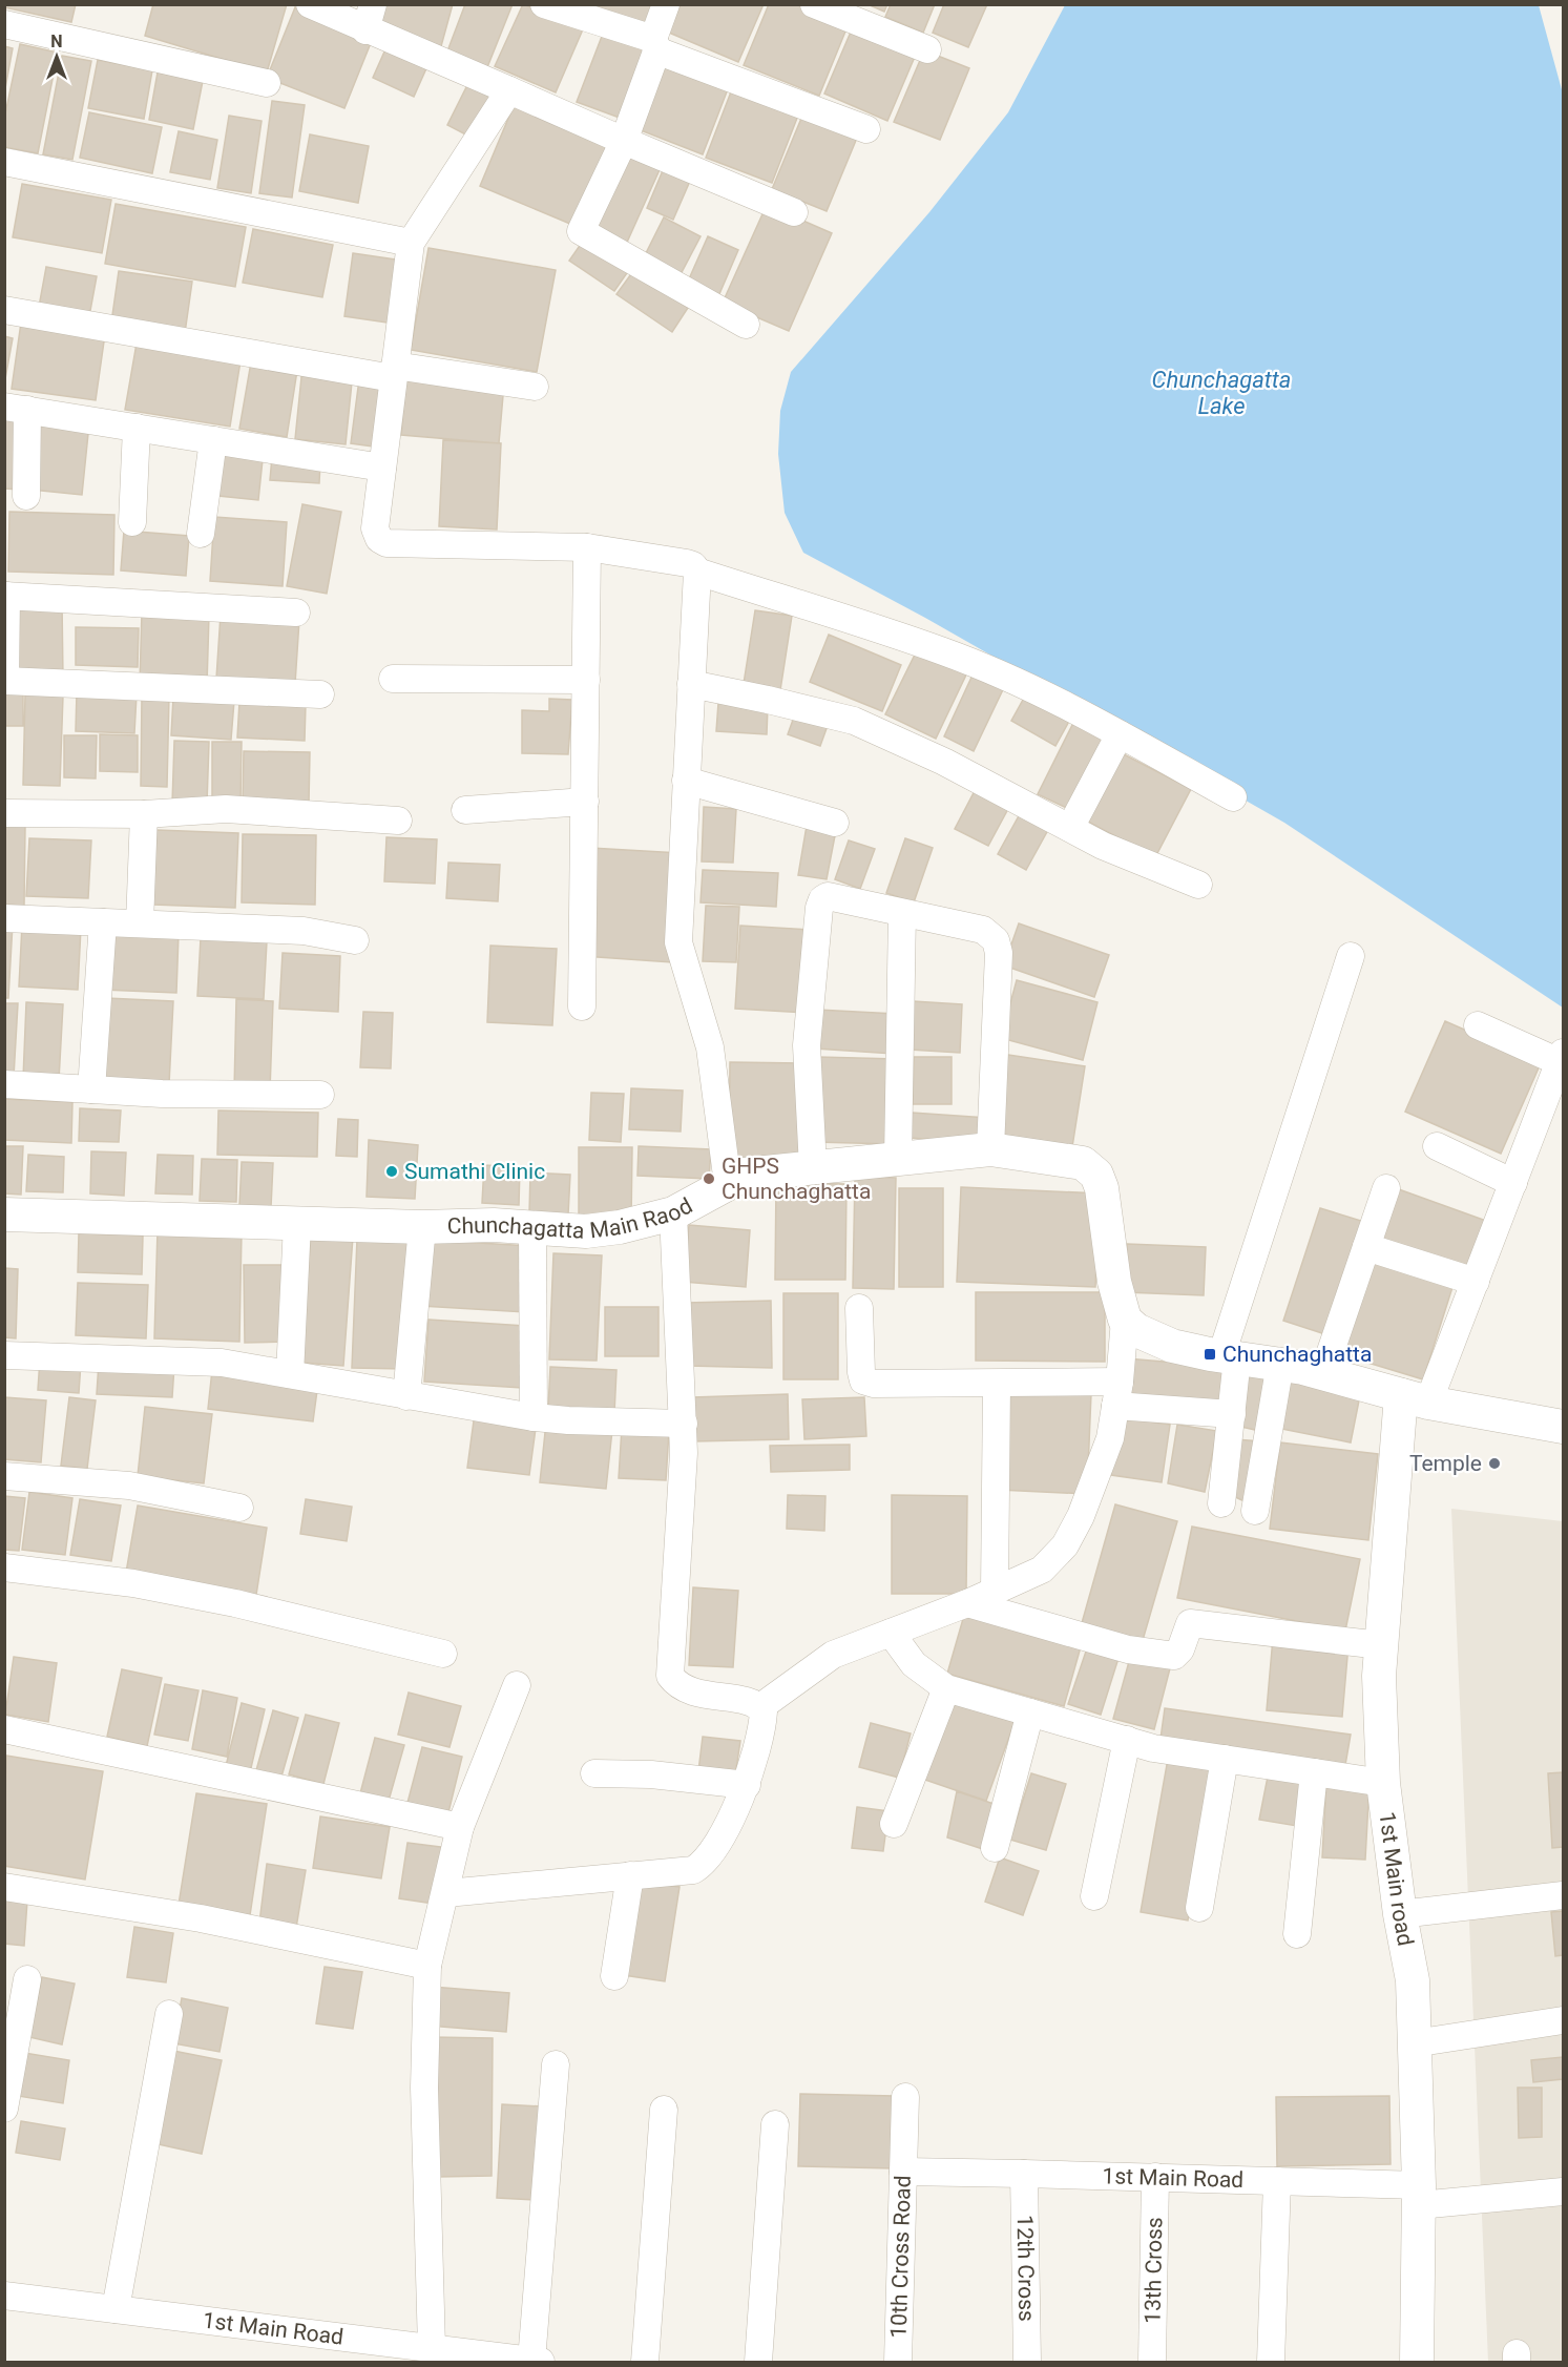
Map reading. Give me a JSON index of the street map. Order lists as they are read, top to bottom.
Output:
{
  "streets": {
    "street": [
      "Chunchagatta Main Raod",
      "1st Main road",
      "1st Main Road",
      "10th Cross Road",
      "12th Cross",
      "13th Cross"
    ]
  },
  "crossings": [
    ["1st Main road", "1st Main Road"],
    ["1st Main Road", "10th Cross Road"],
    ["1st Main Road", "12th Cross"],
    ["1st Main Road", "13th Cross"]
  ],
  "water": ["Chunchagatta Lake"],
  "places": {
    "other": ["Sumathi Clinic", "GHPS Chunchaghatta", "Temple"],
    "transit": ["Chunchaghatta"]
  },
  "north": "top"
}
